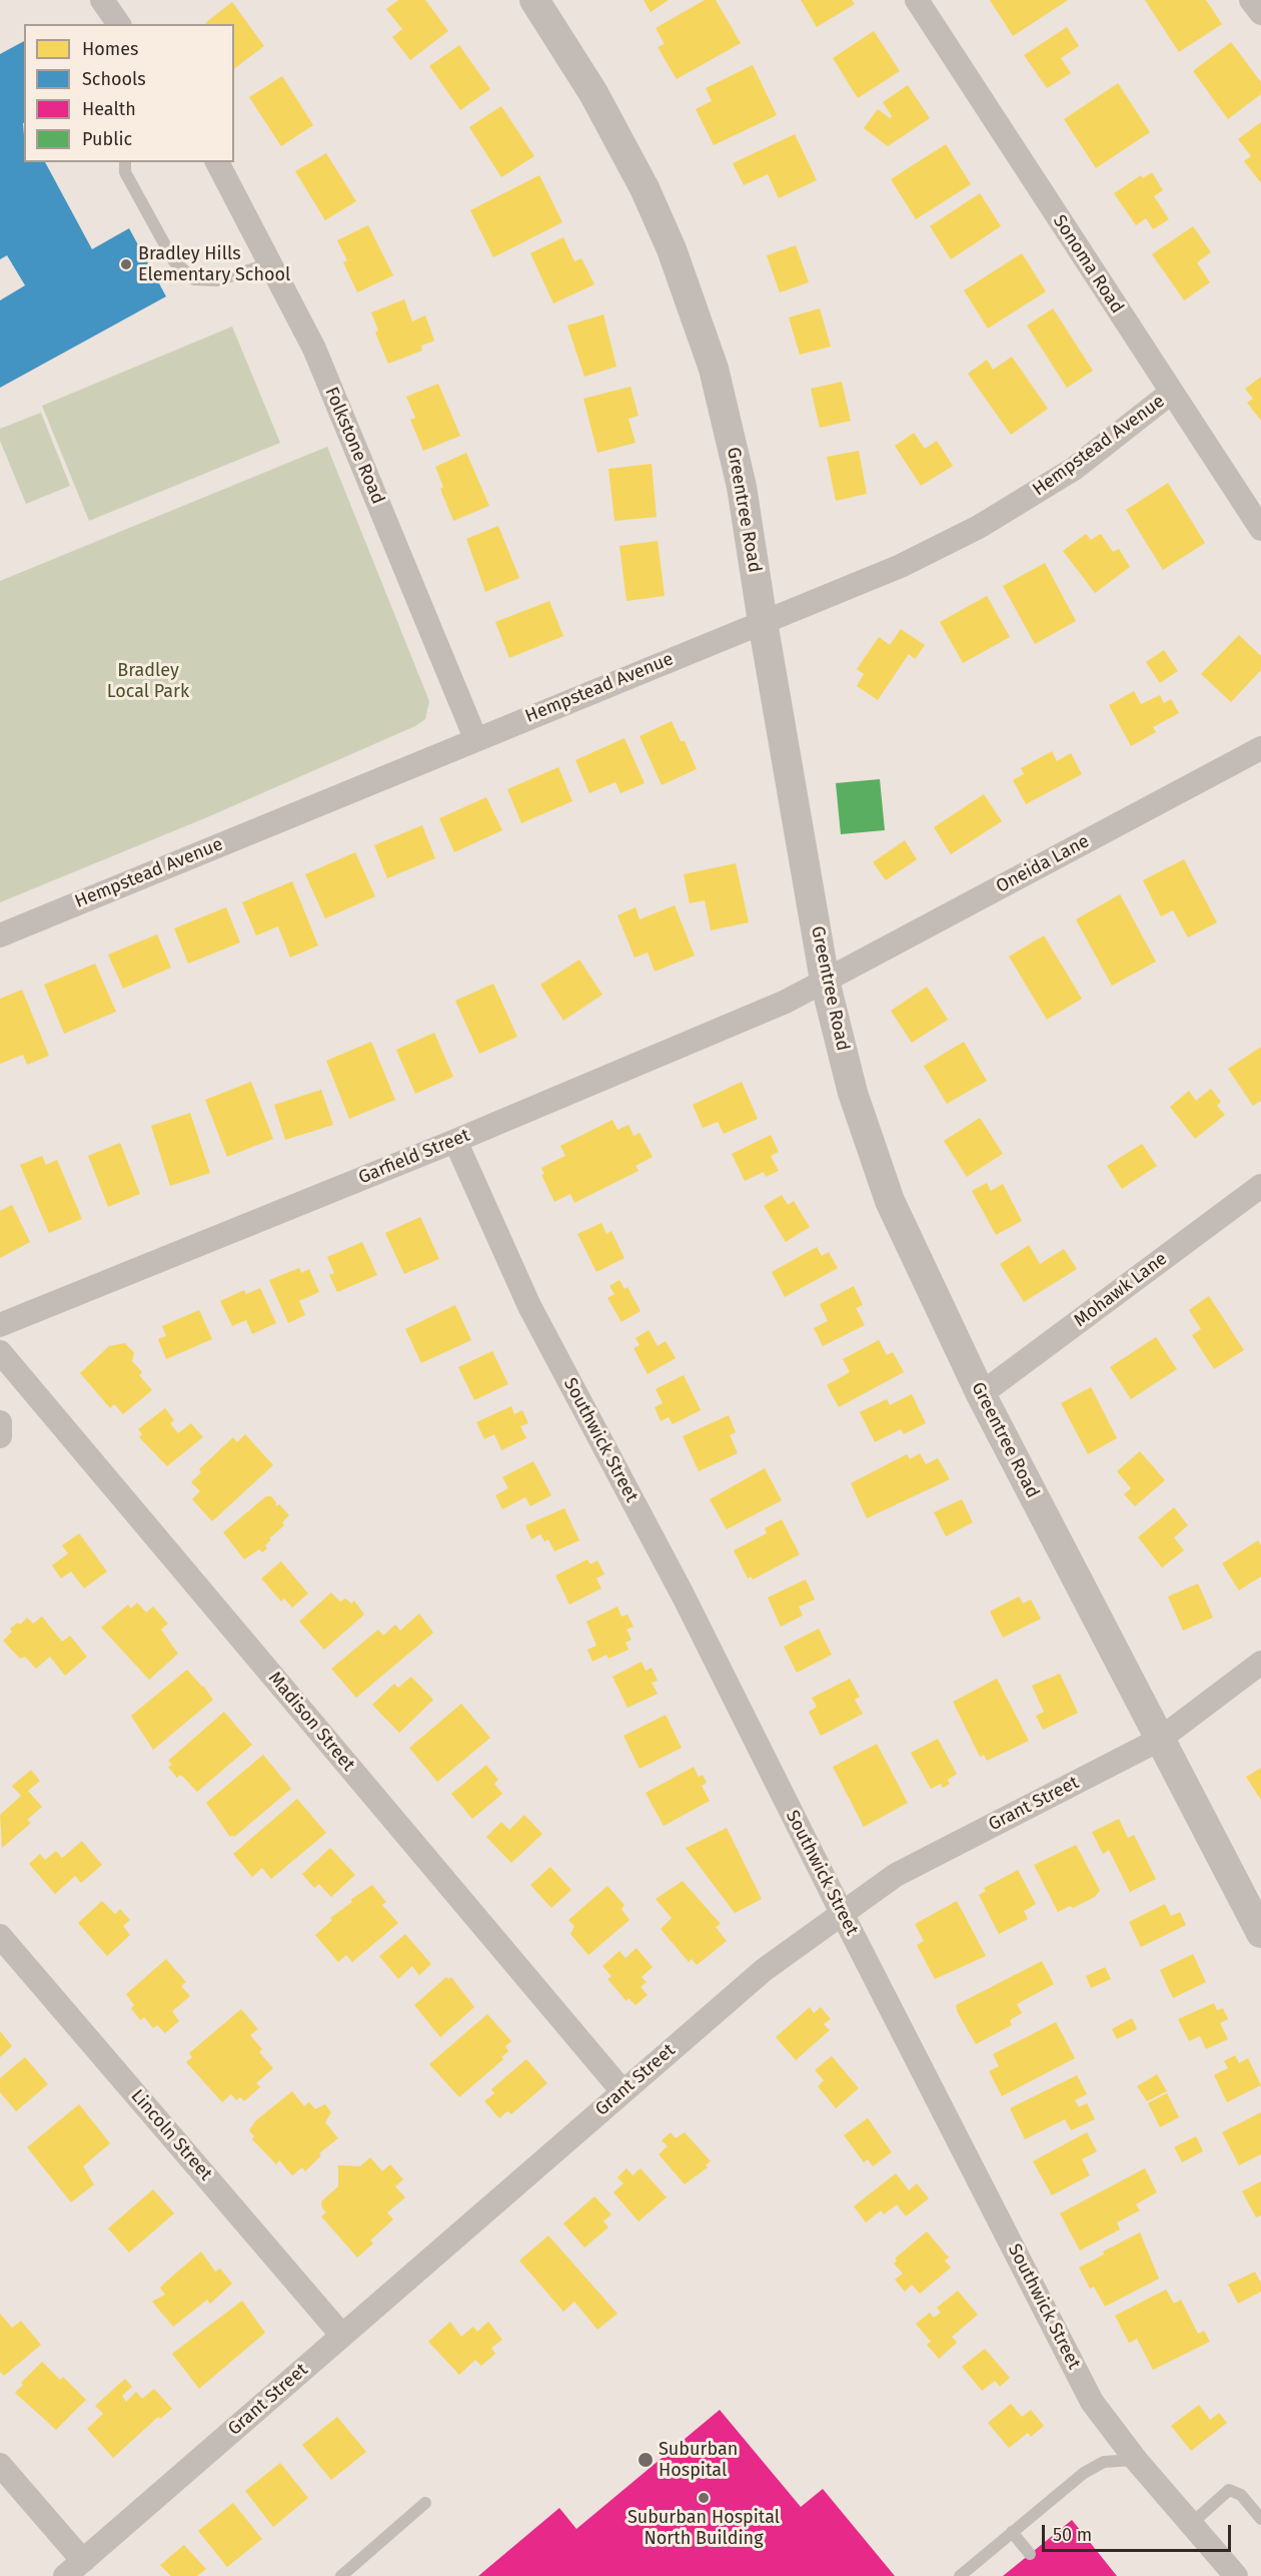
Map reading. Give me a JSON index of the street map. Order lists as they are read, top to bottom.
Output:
{
  "streets": {
    "street": [
      "Sonoma Road",
      "Folkstone Road",
      "Hempstead Avenue",
      "Greentree Road",
      "Oneida Lane",
      "Garfield Street",
      "Mohawk Lane",
      "Southwick Street",
      "Madison Street",
      "Grant Street",
      "Lincoln Street"
    ]
  },
  "crossings": [
    ["Sonoma Road", "Hempstead Avenue"],
    ["Folkstone Road", "Hempstead Avenue"],
    ["Hempstead Avenue", "Greentree Road"],
    ["Greentree Road", "Oneida Lane"],
    ["Greentree Road", "Garfield Street"],
    ["Greentree Road", "Mohawk Lane"],
    ["Greentree Road", "Grant Street"],
    ["Oneida Lane", "Garfield Street"],
    ["Garfield Street", "Southwick Street"],
    ["Southwick Street", "Grant Street"],
    ["Madison Street", "Grant Street"],
    ["Grant Street", "Lincoln Street"]
  ],
  "parks": ["Bradley Local Park"],
  "places": ["Bradley Hills Elementary School", "Suburban Hospital", "Suburban Hospital North Building"],
  "legend": [
    "Homes",
    "Schools",
    "Health",
    "Public"
  ],
  "scale_bar": "50 m"
}
